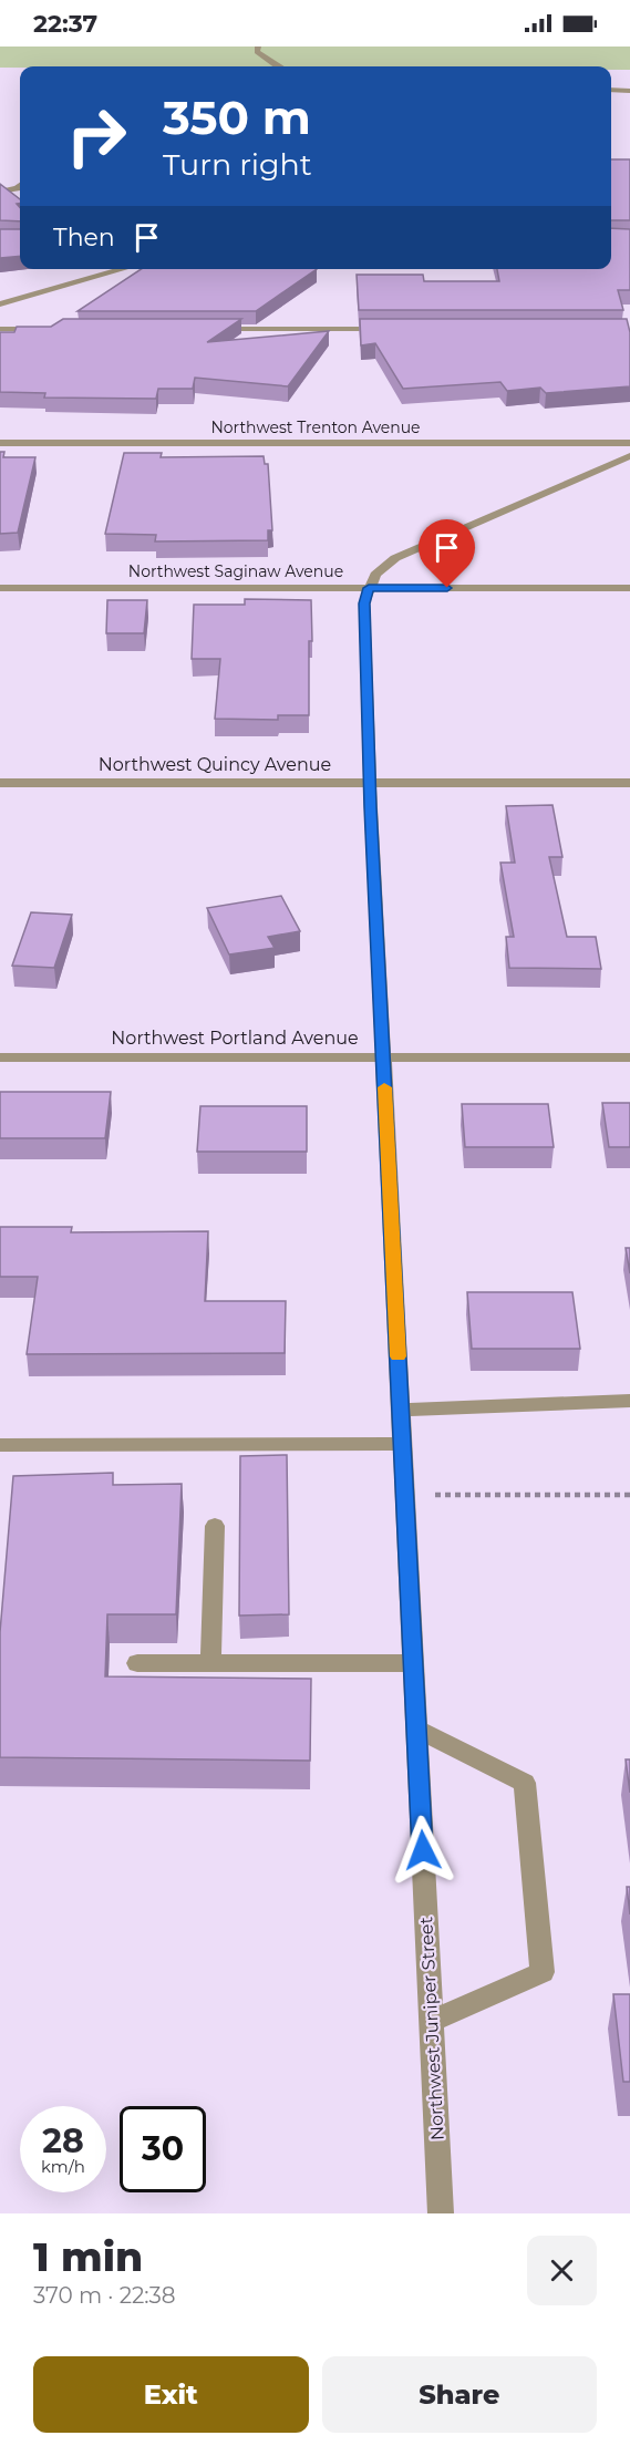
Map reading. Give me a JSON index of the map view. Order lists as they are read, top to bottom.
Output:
{
  "streets": {
    "street": [
      "Northwest Trenton Avenue",
      "Northwest Saginaw Avenue",
      "Northwest Quincy Avenue",
      "Northwest Portland Avenue",
      "Northwest Juniper Street"
    ]
  },
  "crossings": [
    ["Northwest Saginaw Avenue", "Northwest Juniper Street"],
    ["Northwest Quincy Avenue", "Northwest Juniper Street"],
    ["Northwest Portland Avenue", "Northwest Juniper Street"]
  ],
  "page": {
    "status": "22:37",
    "turn": ["350 m", "Turn right"],
    "then": "Then",
    "speed": "28 km/h",
    "limit": "30",
    "heading": ["1 min", "370 m · 22:38"],
    "buttons": ["Exit", "Share"]
  }
}
